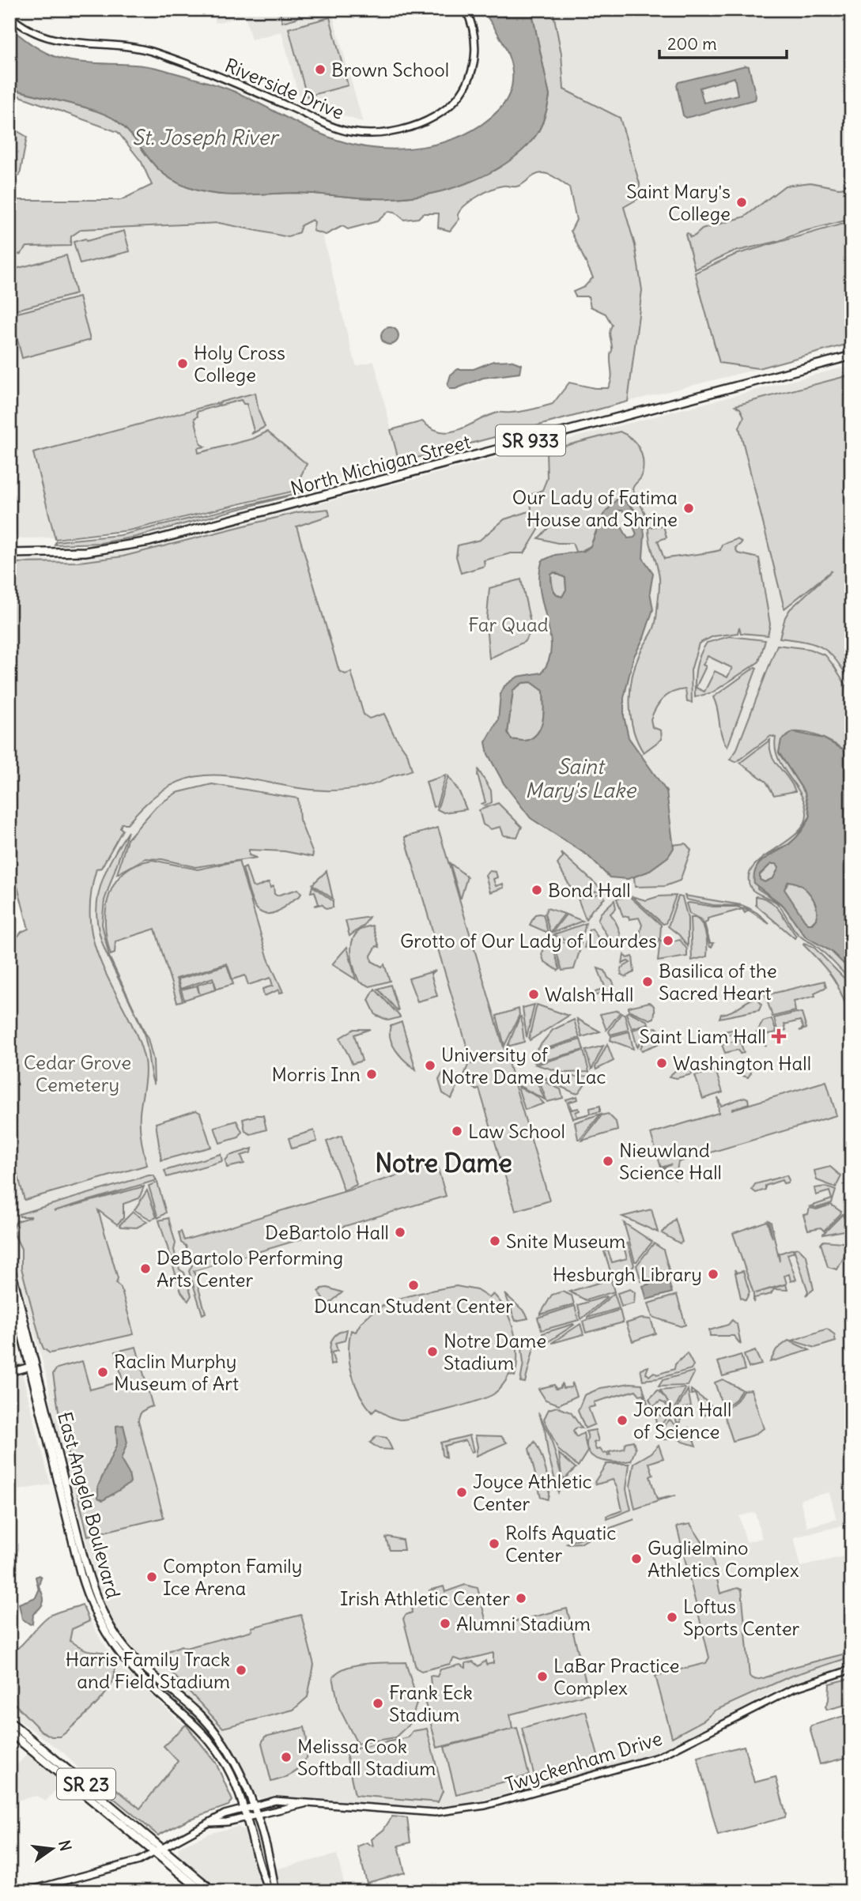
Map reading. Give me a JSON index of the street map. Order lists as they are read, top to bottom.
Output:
{
  "streets": {
    "main road": [
      "SR 933",
      "North Michigan Street",
      "East Angela Boulevard",
      "SR 23"
    ],
    "street": ["Riverside Drive", "Twyckenham Drive"]
  },
  "crossings": [
    ["East Angela Boulevard", "Twyckenham Drive"],
    ["Twyckenham Drive", "SR 23"]
  ],
  "districts": ["Notre Dame"],
  "water": ["St. Joseph River", "Saint Mary's Lake"],
  "parks": ["Far Quad", "Cedar Grove Cemetery"],
  "places": {
    "other": [
      "Brown School",
      "Saint Mary's College",
      "Holy Cross College",
      "Our Lady of Fatima House and Shrine",
      "Bond Hall",
      "Grotto of Our Lady of Lourdes",
      "Basilica of the Sacred Heart",
      "Walsh Hall",
      "Washington Hall",
      "University of Notre Dame du Lac",
      "Morris Inn",
      "Law School",
      "Nieuwland Science Hall",
      "DeBartolo Hall",
      "Snite Museum",
      "DeBartolo Performing Arts Center",
      "Hesburgh Library",
      "Duncan Student Center",
      "Notre Dame Stadium",
      "Raclin Murphy Museum of Art",
      "Jordan Hall of Science",
      "Joyce Athletic Center",
      "Rolfs Aquatic Center",
      "Guglielmino Athletics Complex",
      "Compton Family Ice Arena",
      "Irish Athletic Center",
      "Loftus Sports Center",
      "Alumni Stadium",
      "Harris Family Track and Field Stadium",
      "LaBar Practice Complex",
      "Frank Eck Stadium",
      "Melissa Cook Softball Stadium"
    ],
    "health": ["Saint Liam Hall"]
  },
  "scale_bar": "200 m",
  "north": "right"
}
